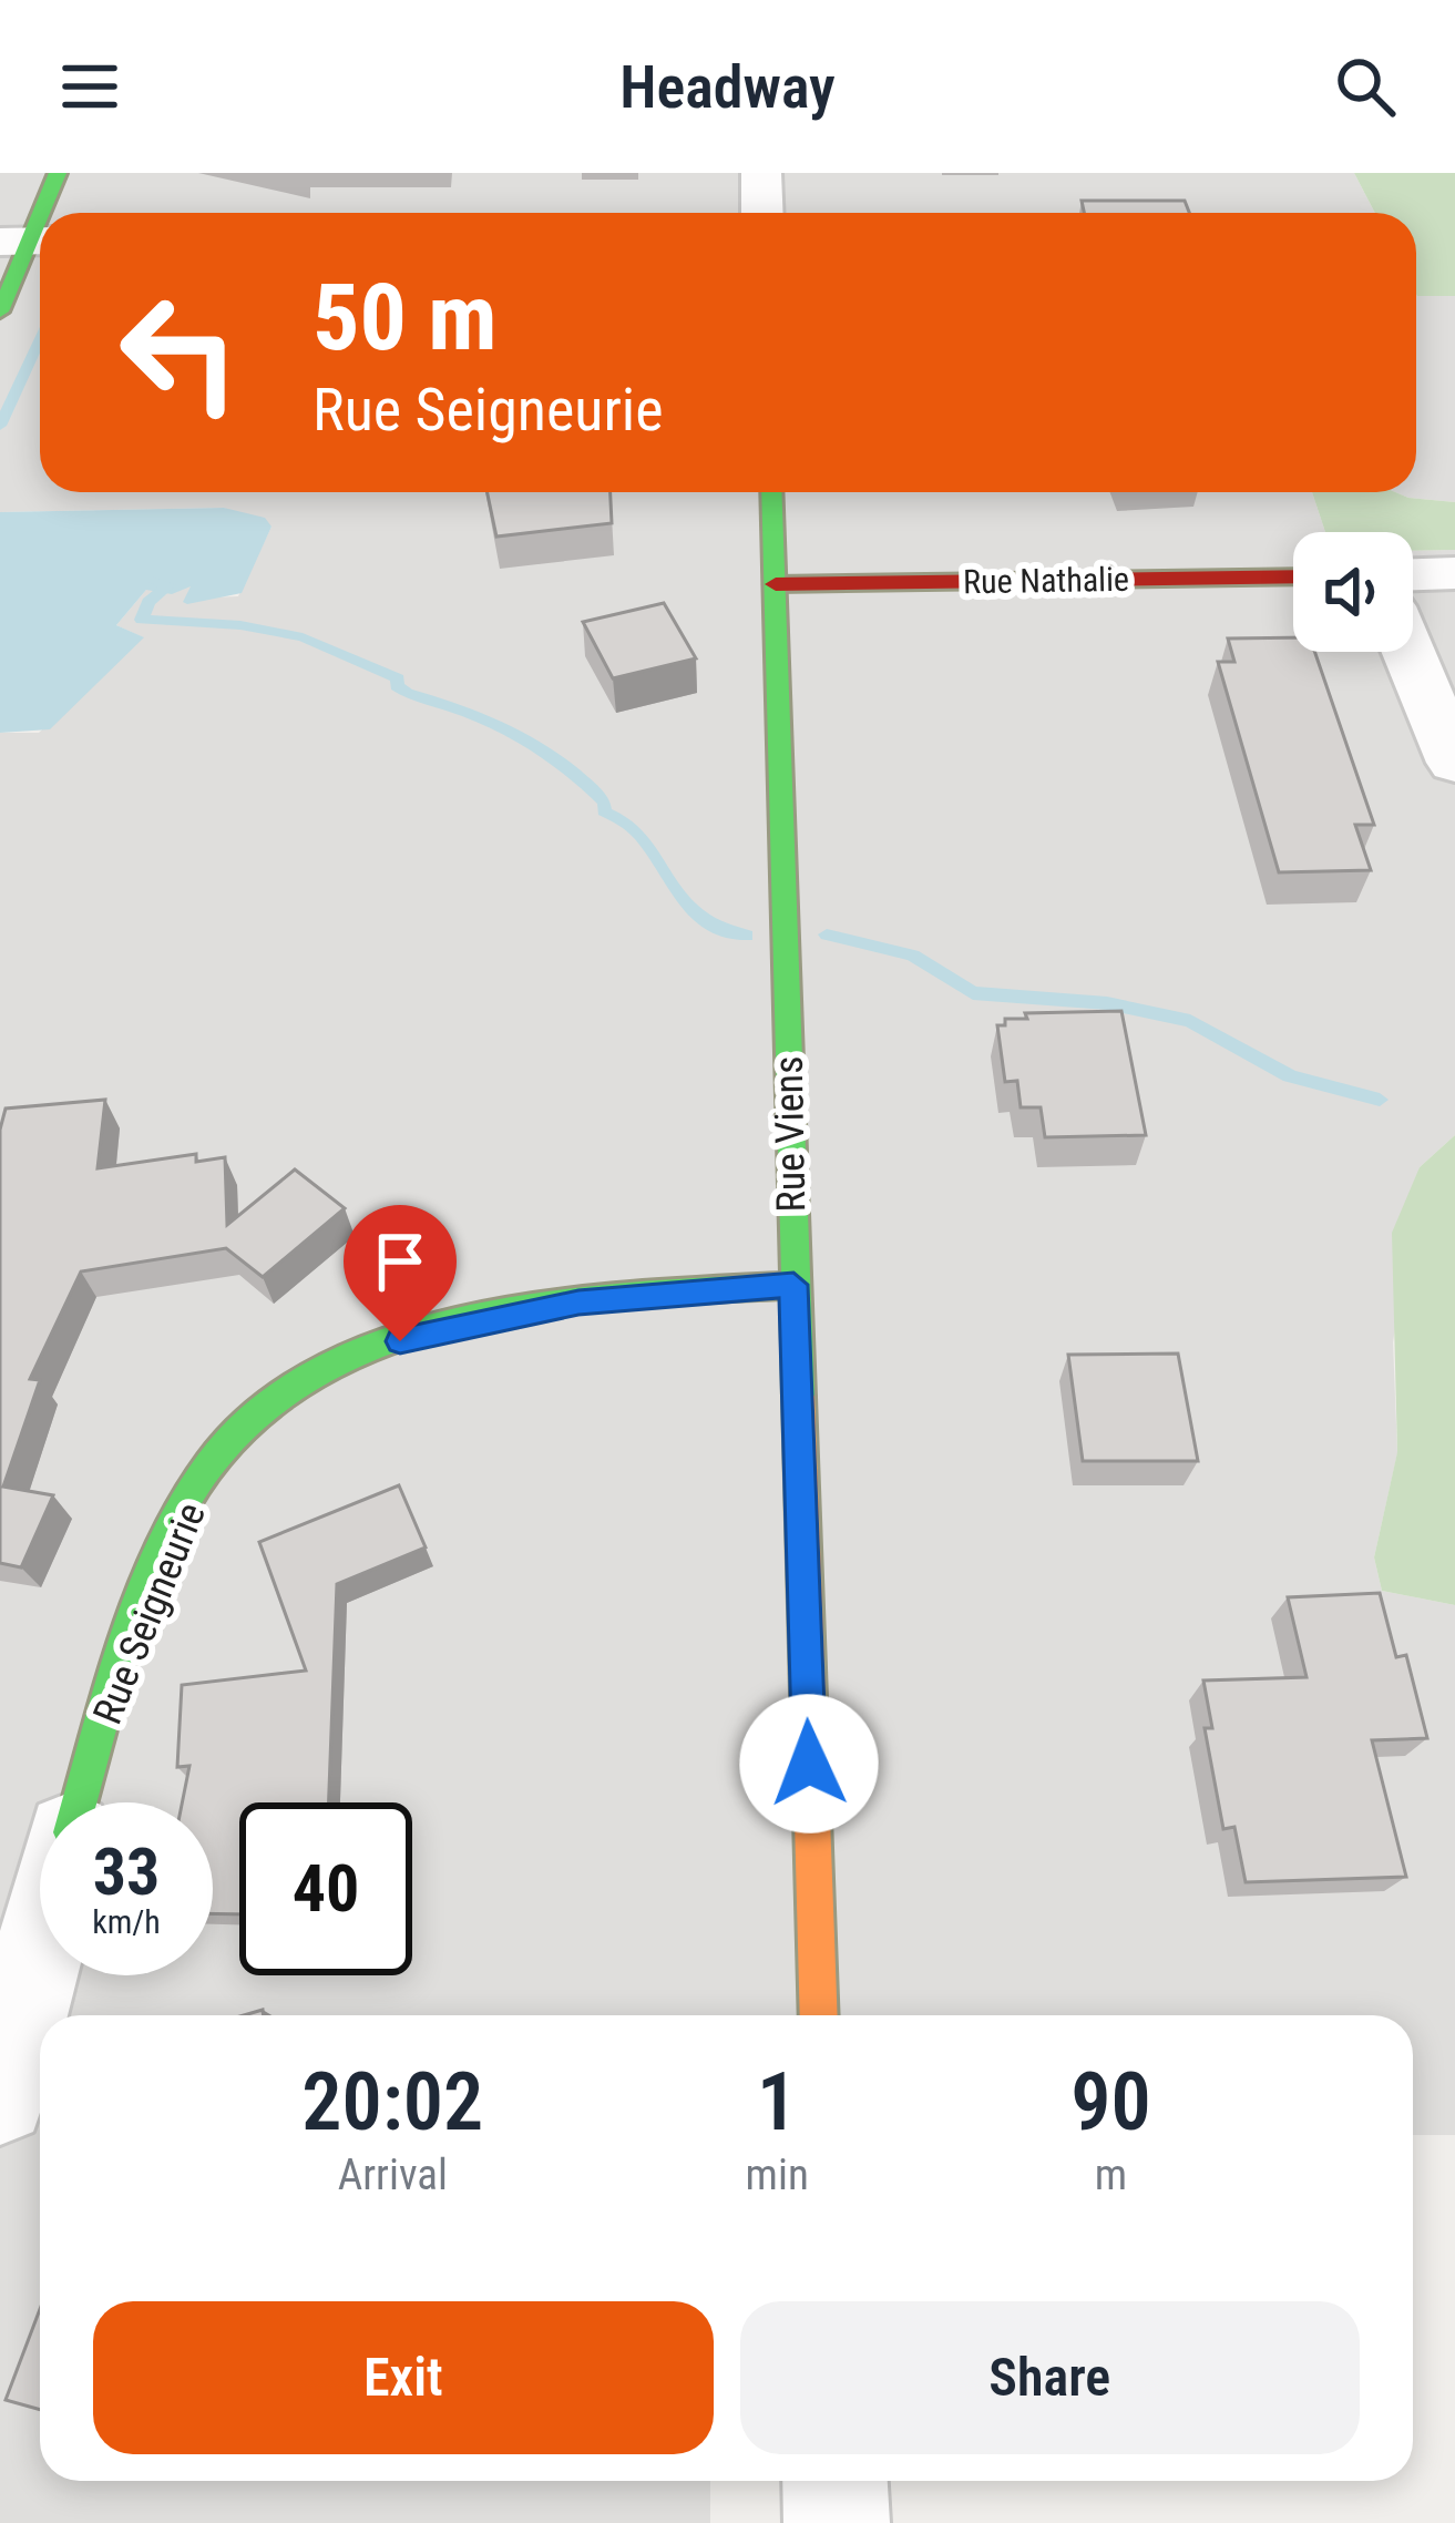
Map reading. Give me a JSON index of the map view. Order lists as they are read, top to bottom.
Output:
{
  "streets": {
    "street": ["Rue Nathalie", "Rue Viens", "Rue Seigneurie"]
  },
  "crossings": [
    ["Rue Nathalie", "Rue Viens"],
    ["Rue Viens", "Rue Seigneurie"]
  ],
  "page": {
    "header": "Headway",
    "turn": ["50 m", "Rue Seigneurie"],
    "speed": "33 km/h",
    "limit": "40",
    "eta": [
      "20:02",
      "Arrival",
      "1",
      "min",
      "90",
      "m"
    ],
    "buttons": ["Exit", "Share"]
  }
}
